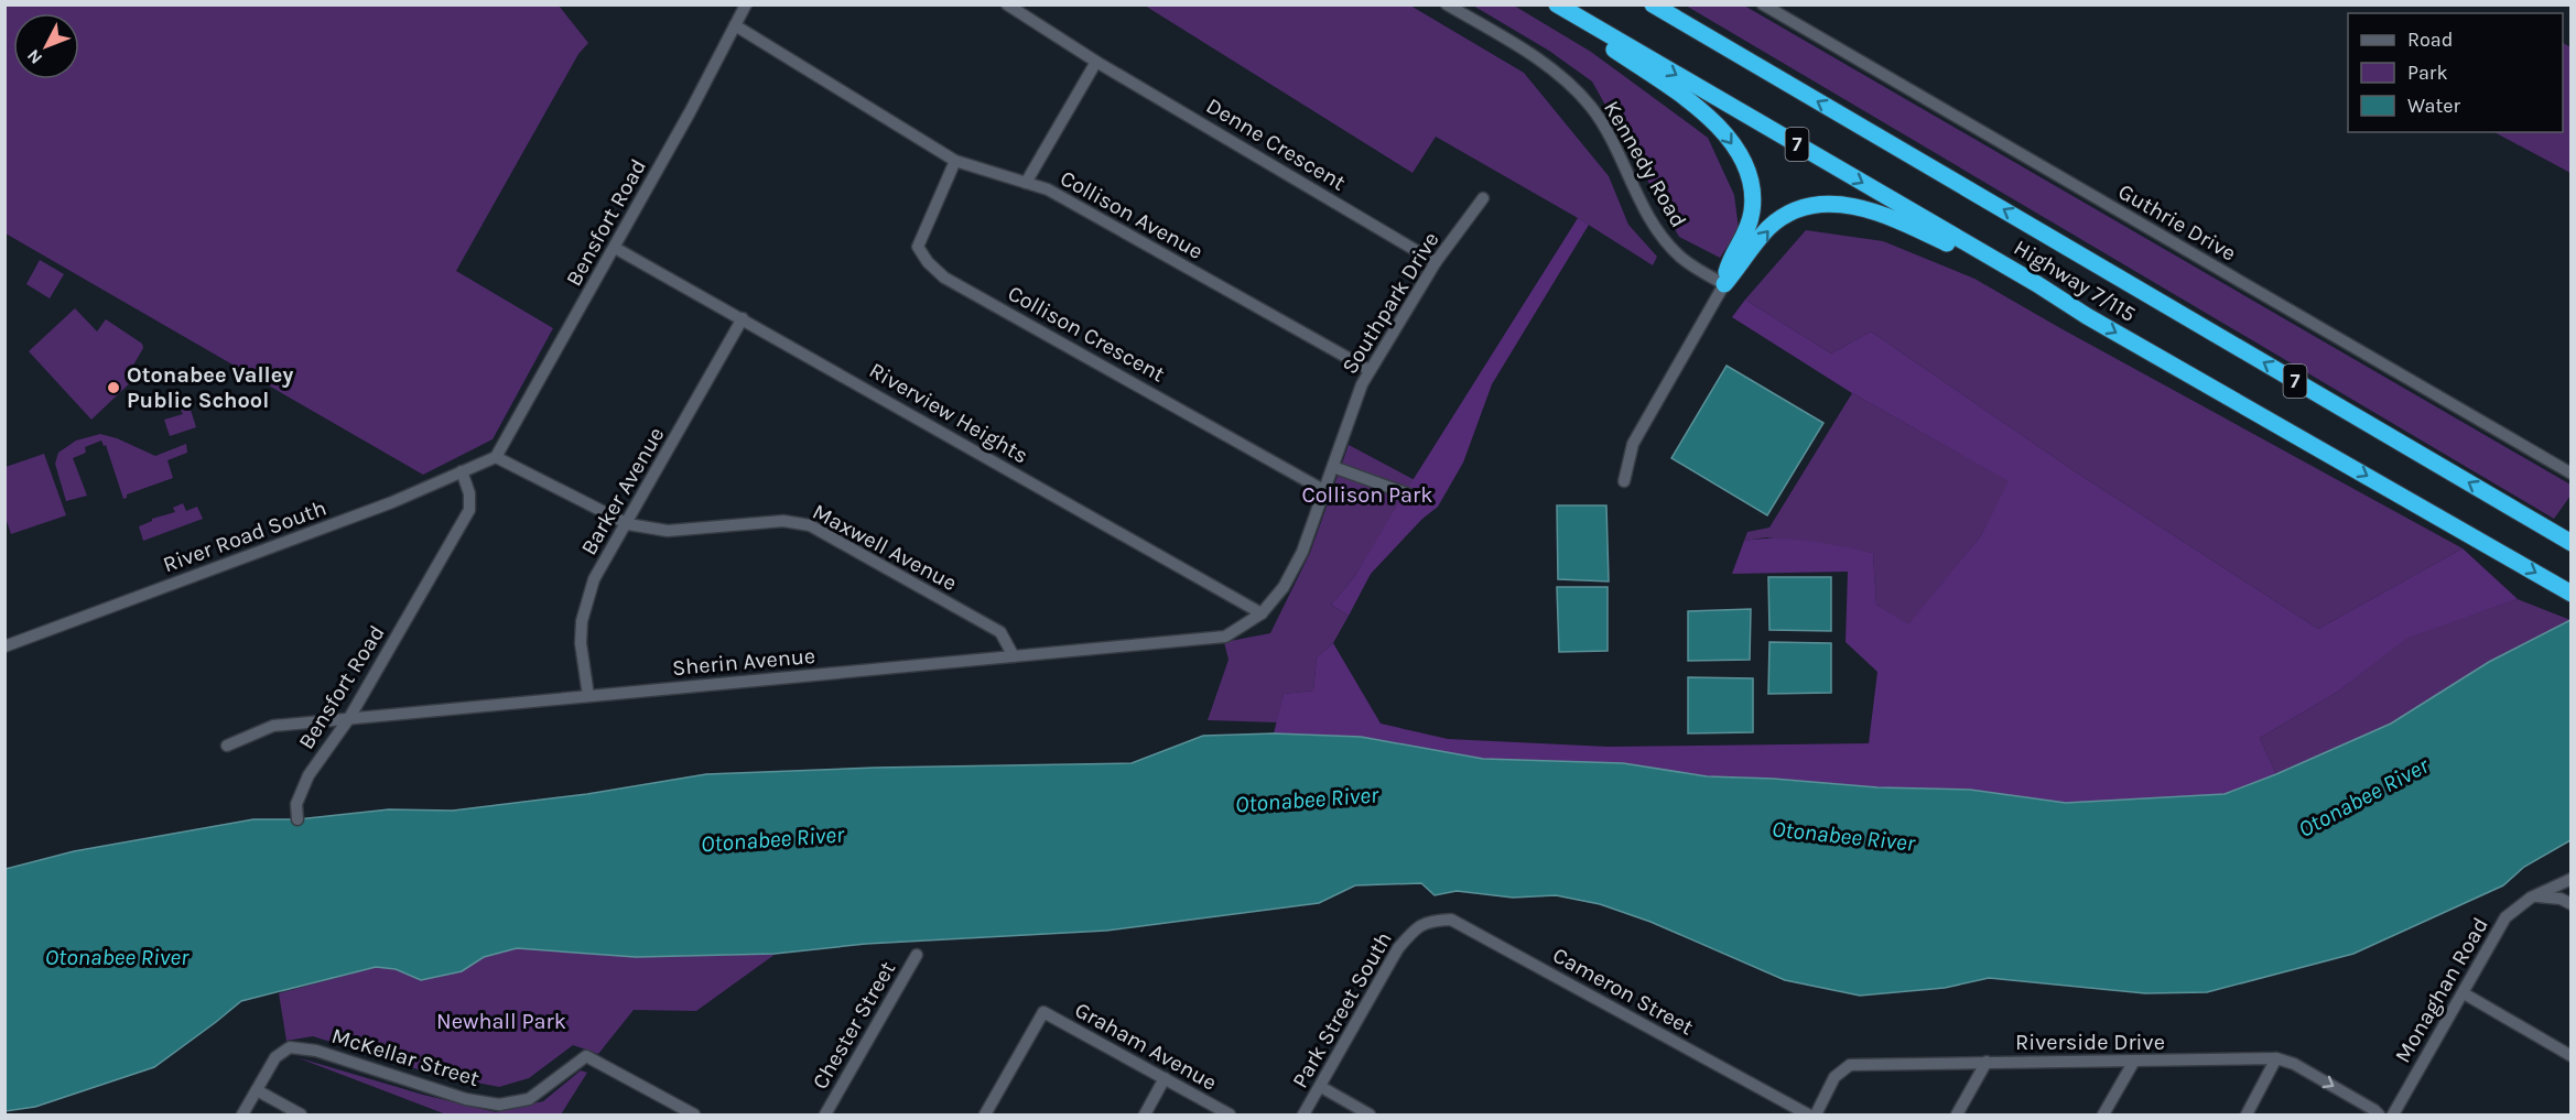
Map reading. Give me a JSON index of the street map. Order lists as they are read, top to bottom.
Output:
{
  "streets": {
    "highway": ["7", "Highway 7/115"],
    "street": [
      "Denne Crescent",
      "Kennedy Road",
      "Collison Avenue",
      "Bensfort Road",
      "Guthrie Drive",
      "Southpark Drive",
      "Collison Crescent",
      "Riverview Heights",
      "Barker Avenue",
      "River Road South",
      "Maxwell Avenue",
      "Sherin Avenue",
      "Monaghan Road",
      "Cameron Street",
      "Park Street South",
      "Chester Street",
      "Riverside Drive",
      "Graham Avenue",
      "McKellar Street"
    ]
  },
  "crossings": [
    ["Denne Crescent", "Southpark Drive"],
    ["Collison Avenue", "Bensfort Road"],
    ["Collison Avenue", "Southpark Drive"],
    ["Collison Avenue", "Collison Crescent"],
    ["Bensfort Road", "Riverview Heights"],
    ["Bensfort Road", "River Road South"],
    ["Bensfort Road", "Maxwell Avenue"],
    ["Bensfort Road", "Sherin Avenue"],
    ["Southpark Drive", "Collison Crescent"],
    ["Southpark Drive", "Riverview Heights"],
    ["Southpark Drive", "Sherin Avenue"],
    ["Riverview Heights", "Barker Avenue"],
    ["Riverview Heights", "Sherin Avenue"],
    ["Barker Avenue", "Maxwell Avenue"],
    ["Barker Avenue", "Sherin Avenue"],
    ["River Road South", "Maxwell Avenue"],
    ["Maxwell Avenue", "Sherin Avenue"],
    ["Cameron Street", "Park Street South"]
  ],
  "water": ["Otonabee River"],
  "parks": ["Collison Park", "Newhall Park"],
  "places": ["Otonabee Valley Public School"],
  "legend": ["Road", "Park", "Water"],
  "north": "bottom left"
}
